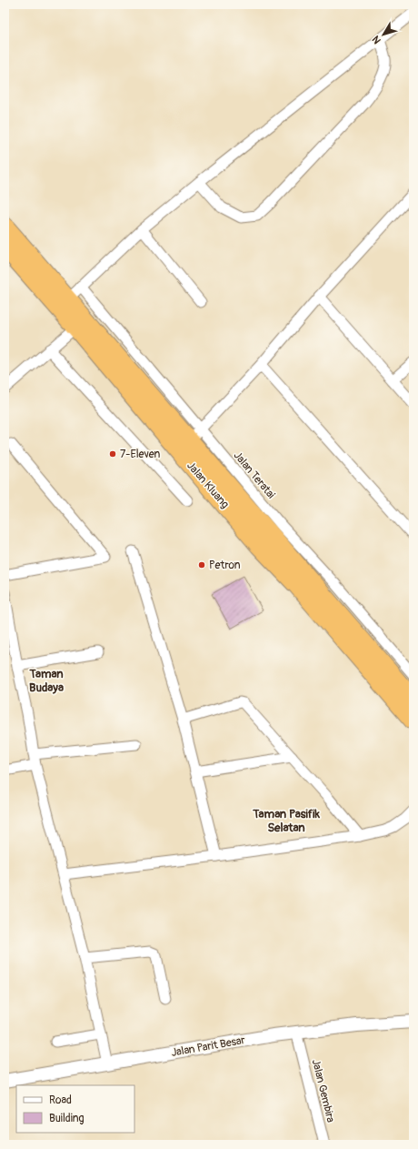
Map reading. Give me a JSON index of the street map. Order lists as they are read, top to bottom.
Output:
{
  "streets": {
    "highway": ["Jalan Kluang"],
    "street": ["Jalan Parit Besar", "Jalan Gembira"]
  },
  "crossings": [
    ["Jalan Parit Besar", "Jalan Gembira"]
  ],
  "districts": ["Taman Budaya", "Taman Pasifik Selatan"],
  "places": ["7-Eleven", "Petron"],
  "legend": ["Road", "Building"],
  "north": "bottom left"
}
